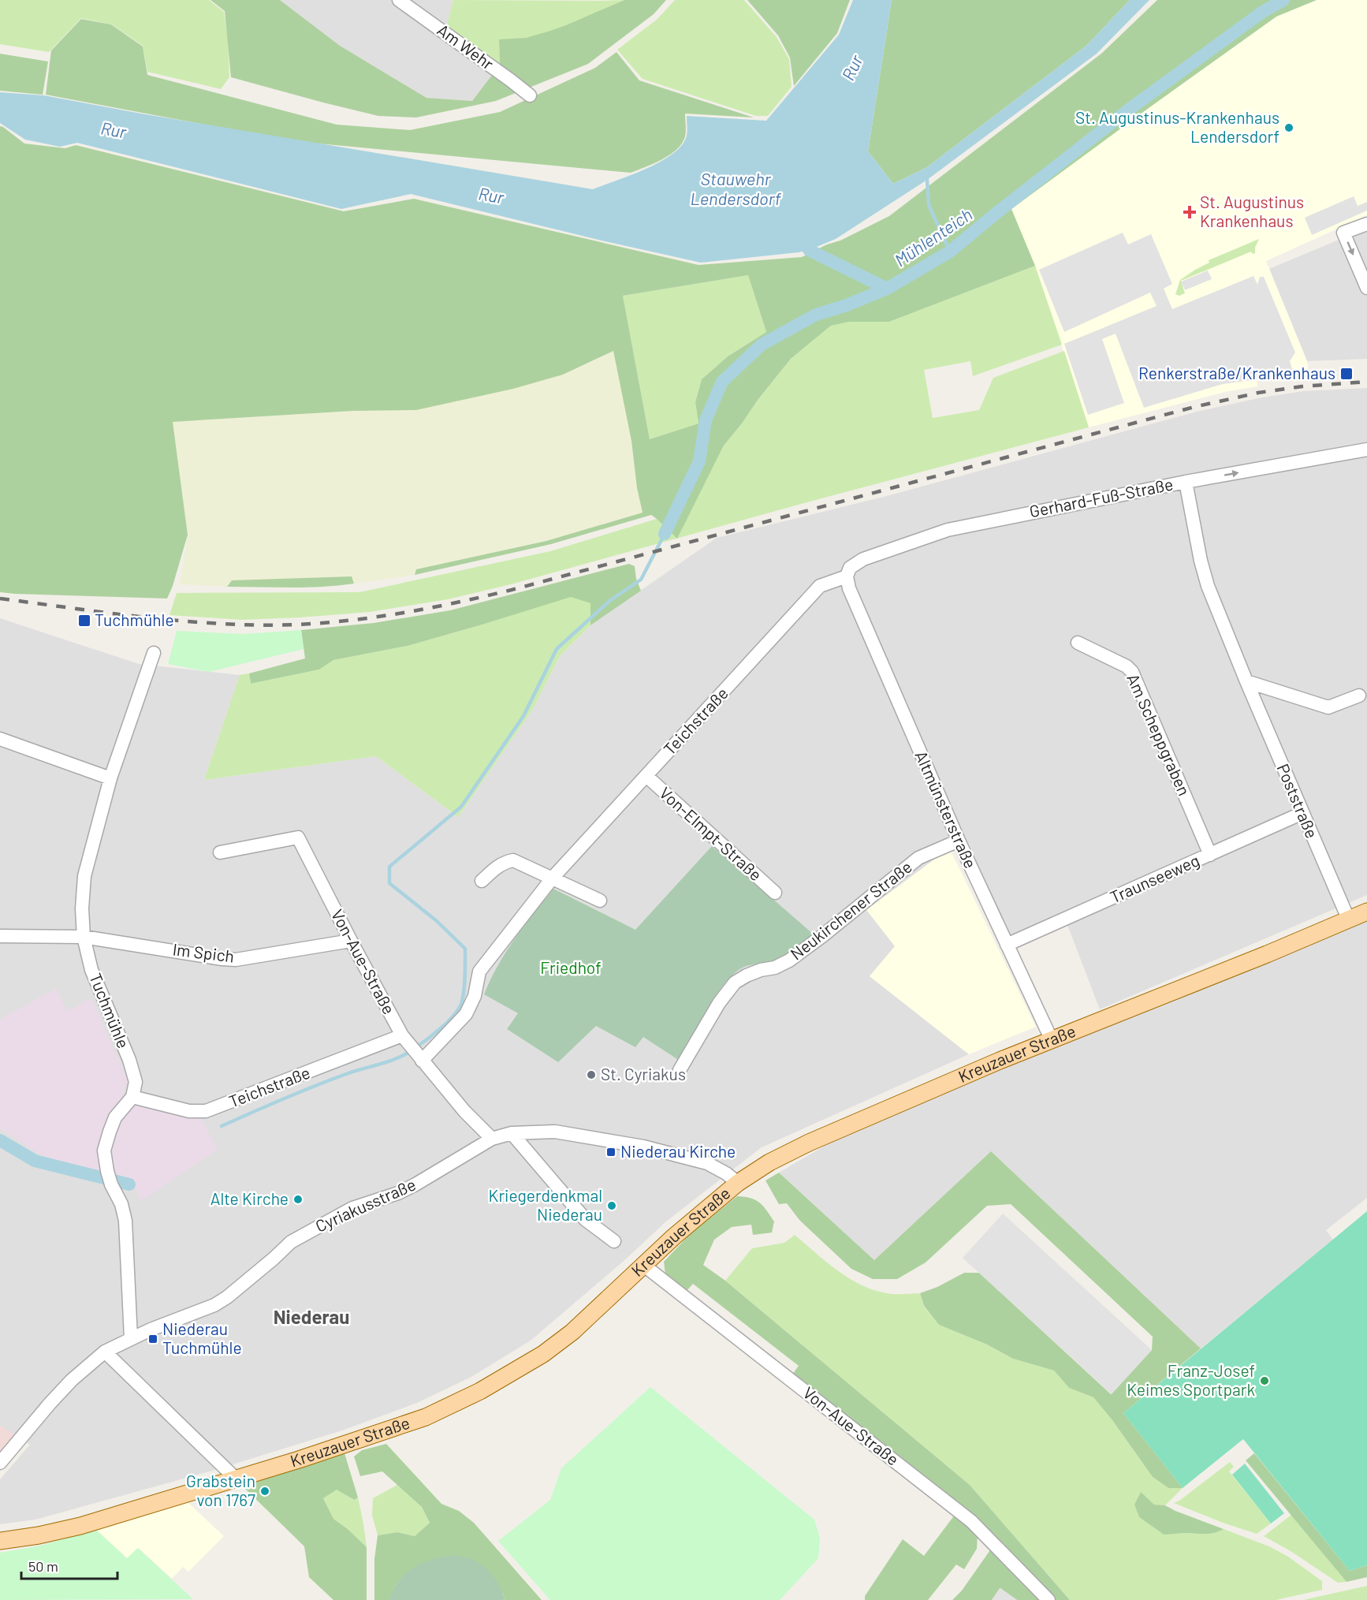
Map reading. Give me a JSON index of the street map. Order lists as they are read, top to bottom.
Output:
{
  "streets": {
    "main road": ["Kreuzauer Straße"],
    "street": [
      "Am Wehr",
      "Gerhard-Fuß-Straße",
      "Teichstraße",
      "Am Scheppgraben",
      "Poststraße",
      "Altmünsterstraße",
      "Von-Elmpt-Straße",
      "Traunseeweg",
      "Neukirchener Straße",
      "Im Spich",
      "Von-Aue-Straße",
      "Tuchmühle",
      "Cyriakusstraße"
    ]
  },
  "crossings": [
    ["Gerhard-Fuß-Straße", "Teichstraße"],
    ["Gerhard-Fuß-Straße", "Poststraße"],
    ["Gerhard-Fuß-Straße", "Altmünsterstraße"],
    ["Teichstraße", "Altmünsterstraße"],
    ["Teichstraße", "Von-Elmpt-Straße"],
    ["Teichstraße", "Von-Aue-Straße"],
    ["Teichstraße", "Tuchmühle"],
    ["Am Scheppgraben", "Traunseeweg"],
    ["Poststraße", "Traunseeweg"],
    ["Poststraße", "Kreuzauer Straße"],
    ["Altmünsterstraße", "Traunseeweg"],
    ["Altmünsterstraße", "Neukirchener Straße"],
    ["Altmünsterstraße", "Kreuzauer Straße"],
    ["Im Spich", "Von-Aue-Straße"],
    ["Im Spich", "Tuchmühle"],
    ["Von-Aue-Straße", "Kreuzauer Straße"],
    ["Von-Aue-Straße", "Cyriakusstraße"],
    ["Kreuzauer Straße", "Cyriakusstraße"]
  ],
  "districts": ["Niederau"],
  "water": ["Rur", "Stauwehr Lendersdorf", "Mühlenteich"],
  "parks": ["Friedhof"],
  "places": {
    "other": [
      "St. Augustinus-Krankenhaus Lendersdorf",
      "St. Cyriakus",
      "Alte Kirche",
      "Kriegerdenkmal Niederau",
      "Franz-Josef Keimes Sportpark",
      "Grabstein von 1767"
    ],
    "health": ["St. Augustinus Krankenhaus"],
    "transit": [
      "Renkerstraße/Krankenhaus",
      "Tuchmühle",
      "Niederau Kirche",
      "Niederau Tuchmühle"
    ]
  },
  "scale_bar": "50 m"
}
